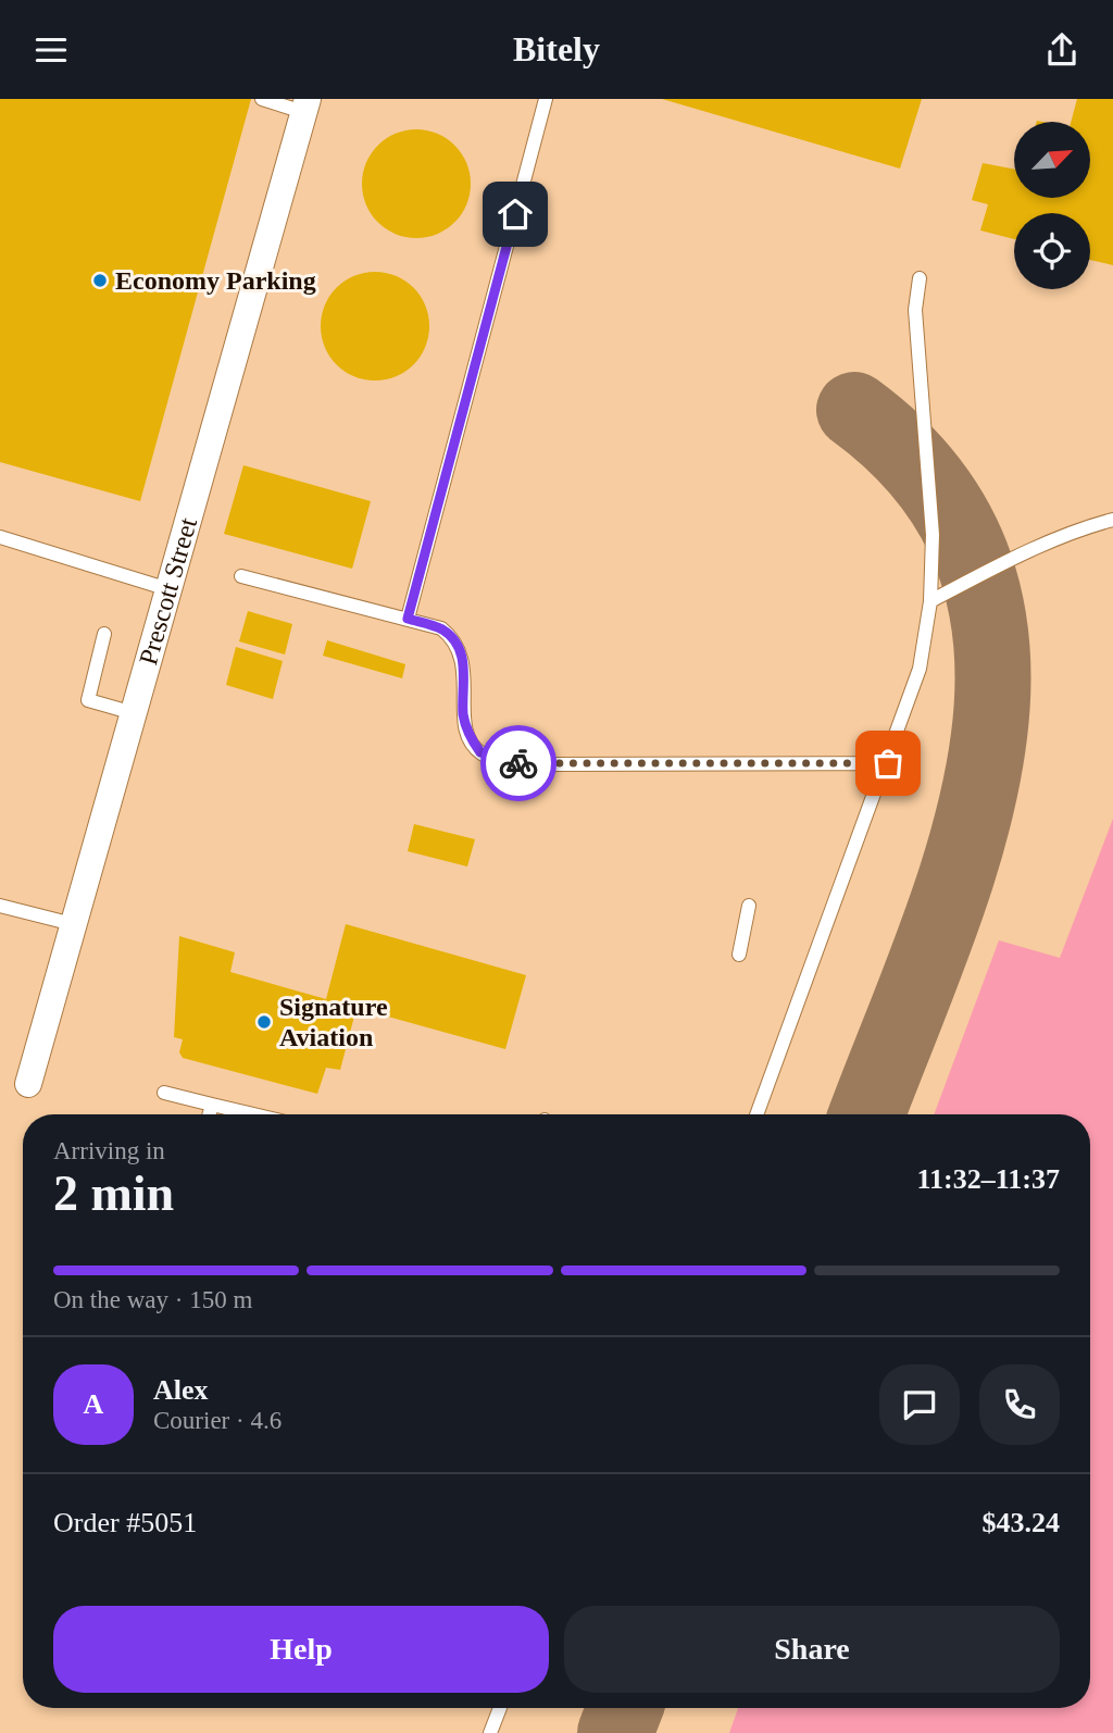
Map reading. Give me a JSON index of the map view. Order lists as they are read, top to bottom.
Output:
{
  "streets": {
    "street": ["Prescott Street"]
  },
  "places": ["Economy Parking", "Signature Aviation"],
  "north": "top right",
  "page": {
    "header": "Bitely",
    "heading": ["2 min", "Arriving in", "11:32–11:37"],
    "panel": [
      "Alex",
      "Courier · 4.6",
      "Order #5051",
      "$43.24"
    ],
    "bar": "On the way · 150 m",
    "round": "A",
    "buttons": ["Help", "Share"]
  }
}
